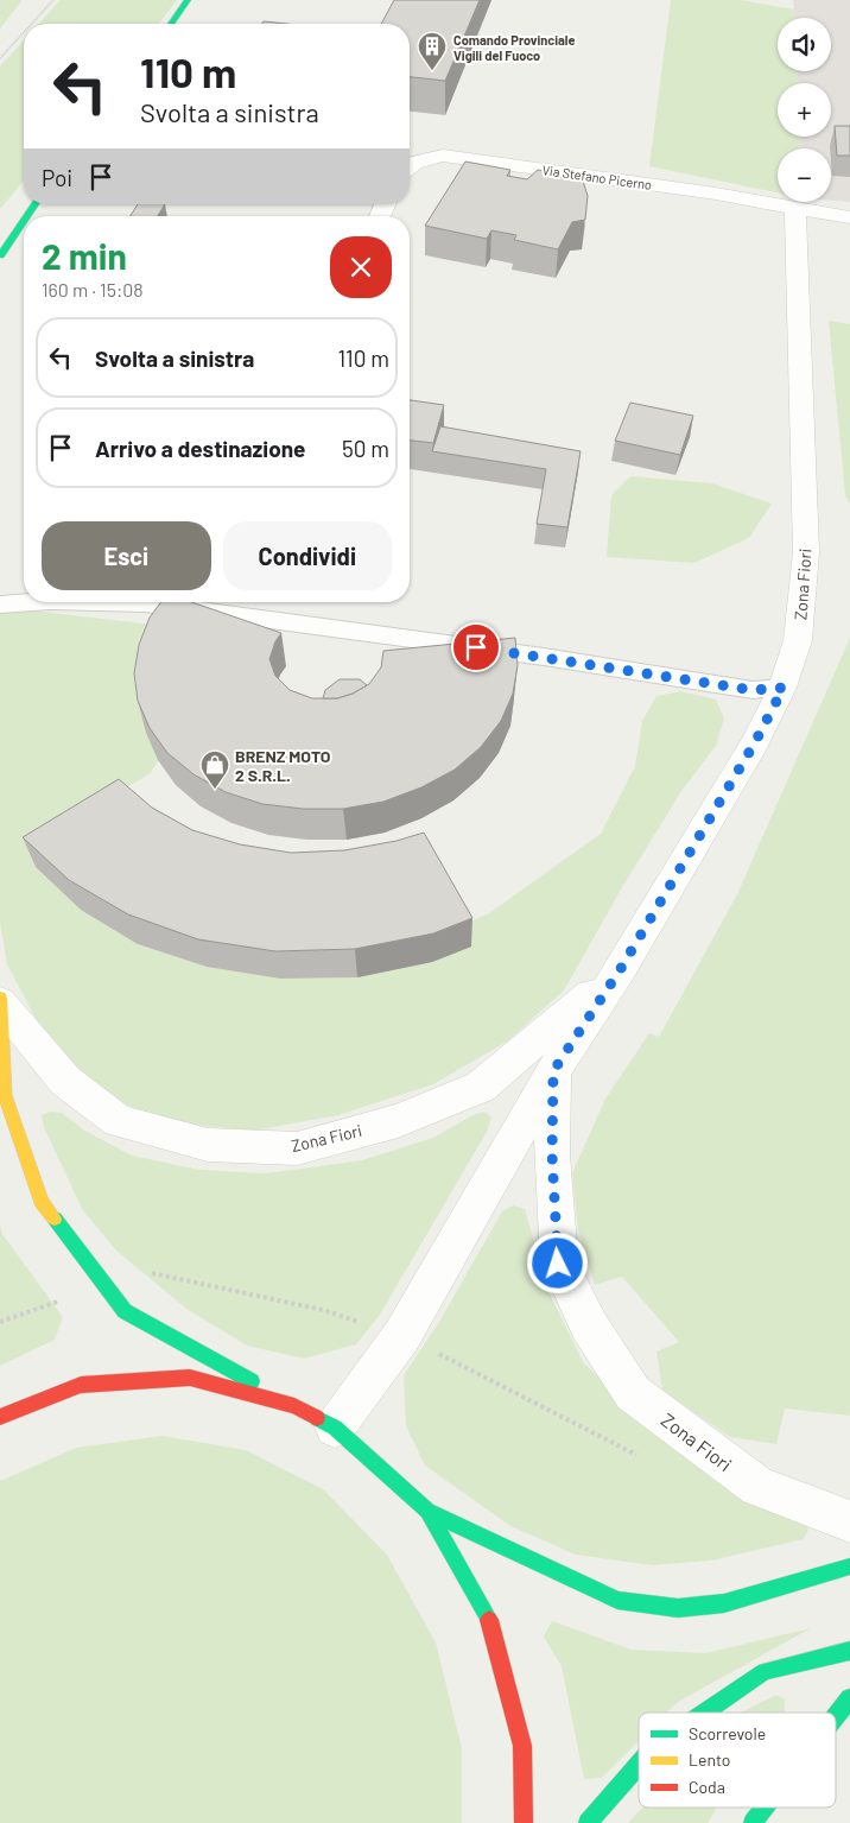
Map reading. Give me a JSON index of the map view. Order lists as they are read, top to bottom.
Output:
{
  "streets": {
    "street": ["Via Stefano Picerno", "Zona Fiori"]
  },
  "crossings": [
    ["Via Stefano Picerno", "Zona Fiori"]
  ],
  "places": {
    "building": ["Comando Provinciale Vigili del Fuoco"],
    "shop": ["BRENZ MOTO 2 S.R.L."]
  },
  "legend": ["Scorrevole", "Lento", "Coda"],
  "page": {
    "map_buttons": ["+", "−"],
    "turn": ["110 m", "Svolta a sinistra"],
    "then": "Poi",
    "heading": ["2 min", "160 m · 15:08"],
    "list": [
      {
        "name": "Svolta a sinistra",
        "value": "110 m"
      },
      {
        "name": "Arrivo a destinazione",
        "value": "50 m"
      }
    ],
    "buttons": ["Esci", "Condividi"]
  }
}
